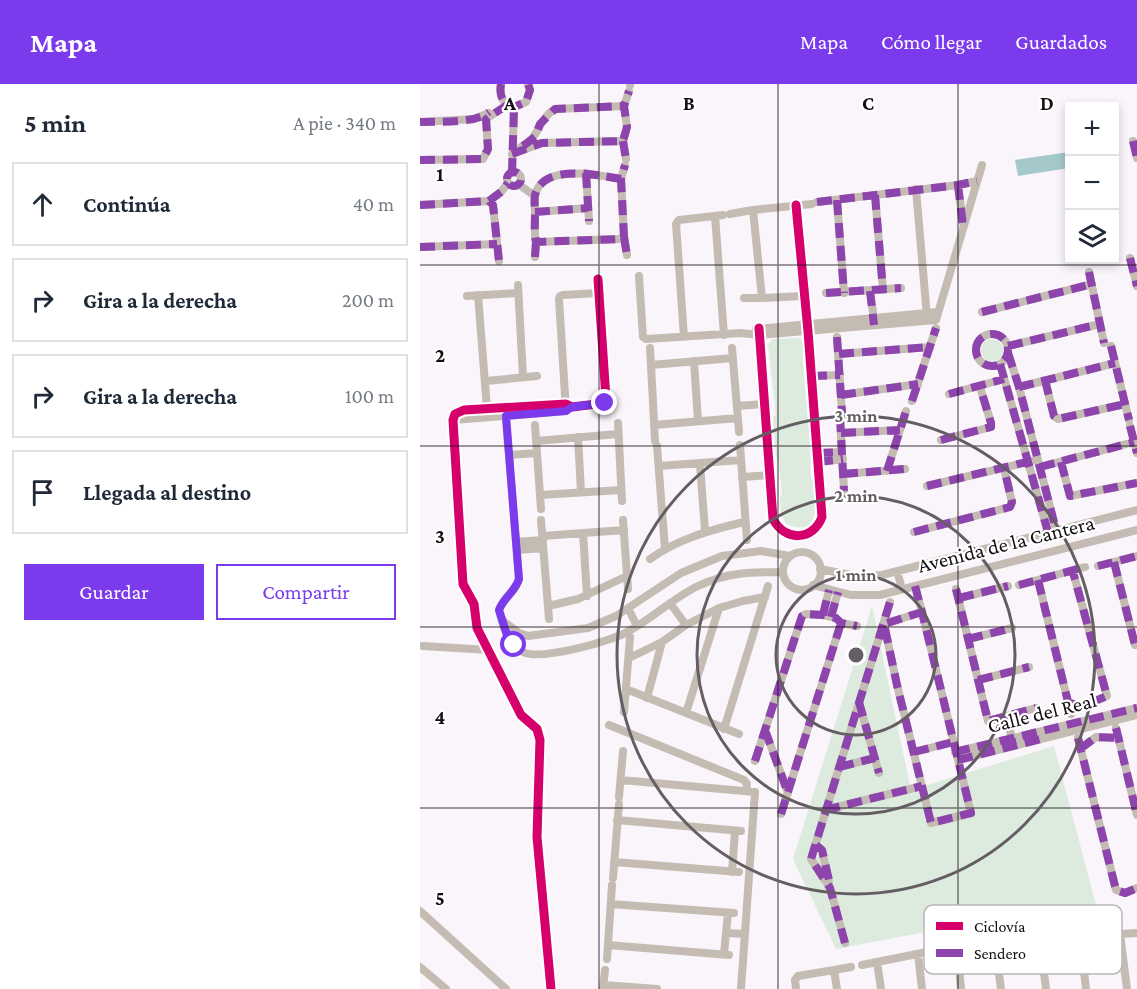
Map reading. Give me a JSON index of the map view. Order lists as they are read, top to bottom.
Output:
{
  "streets": {
    "street": ["Avenida de la Cantera", "Calle del Real"]
  },
  "legend": ["Ciclovía", "Sendero"],
  "page": {
    "header": "Mapa",
    "nav": ["Mapa", "Cómo llegar", "Guardados"],
    "heading": ["5 min", "A pie · 340 m"],
    "map_buttons": ["+", "−"],
    "list": [
      ["Continúa", "40 m"],
      ["Gira a la derecha", "200 m"],
      ["Gira a la derecha", "100 m"],
      "Llegada al destino"
    ],
    "buttons": ["Guardar", "Compartir"]
  },
  "grid": {
    "columns": [
      "A",
      "B",
      "C",
      "D"
    ],
    "rows": [
      "1",
      "2",
      "3",
      "4",
      "5"
    ]
  },
  "rings": ["3 min", "2 min", "1 min"]
}
